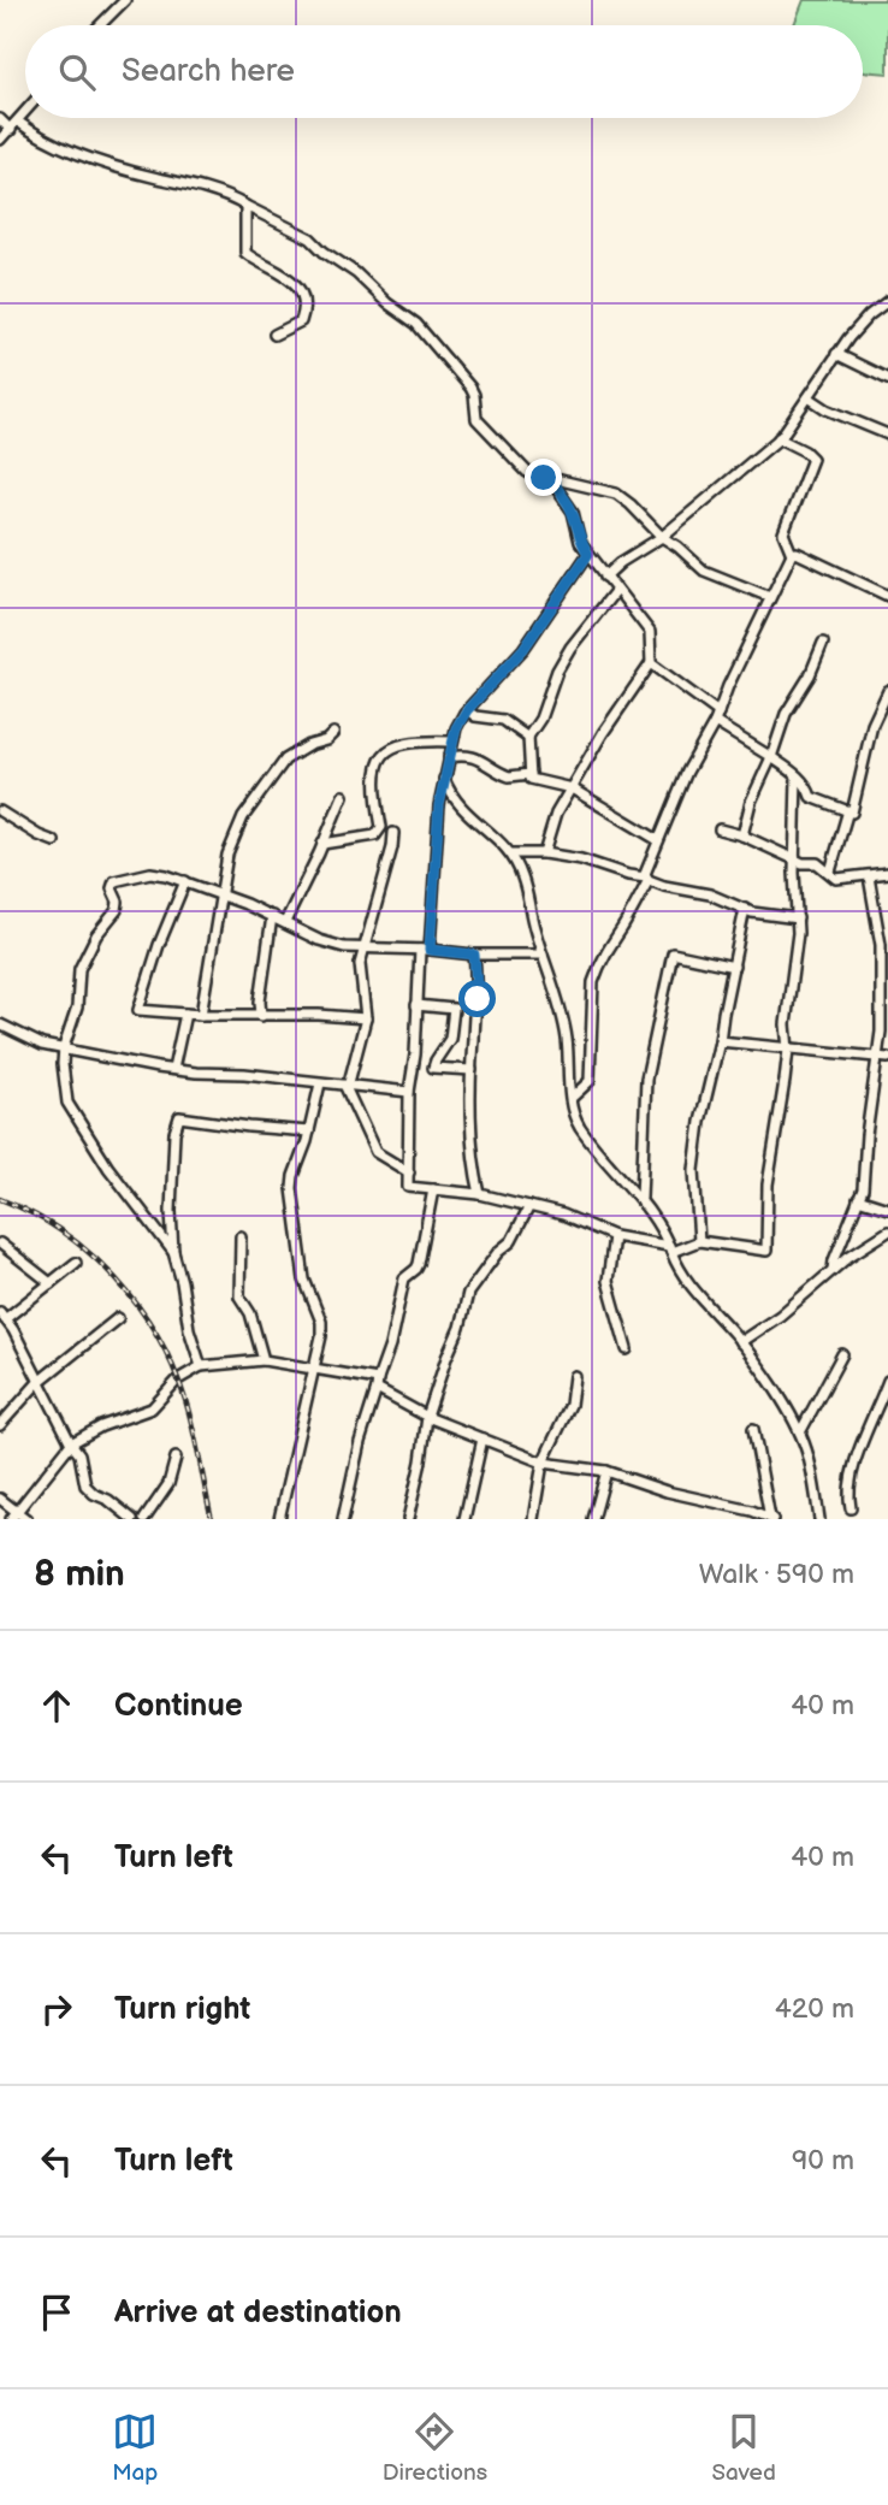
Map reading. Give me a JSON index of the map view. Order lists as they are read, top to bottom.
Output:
{
  "page": {
    "search": "Search here",
    "heading": ["8 min", "Walk · 590 m"],
    "list": [
      ["Continue", "40 m"],
      ["Turn left", "40 m"],
      ["Turn right", "420 m"],
      ["Turn left", "90 m"],
      "Arrive at destination"
    ],
    "nav": ["Map", "Directions", "Saved"]
  }
}
